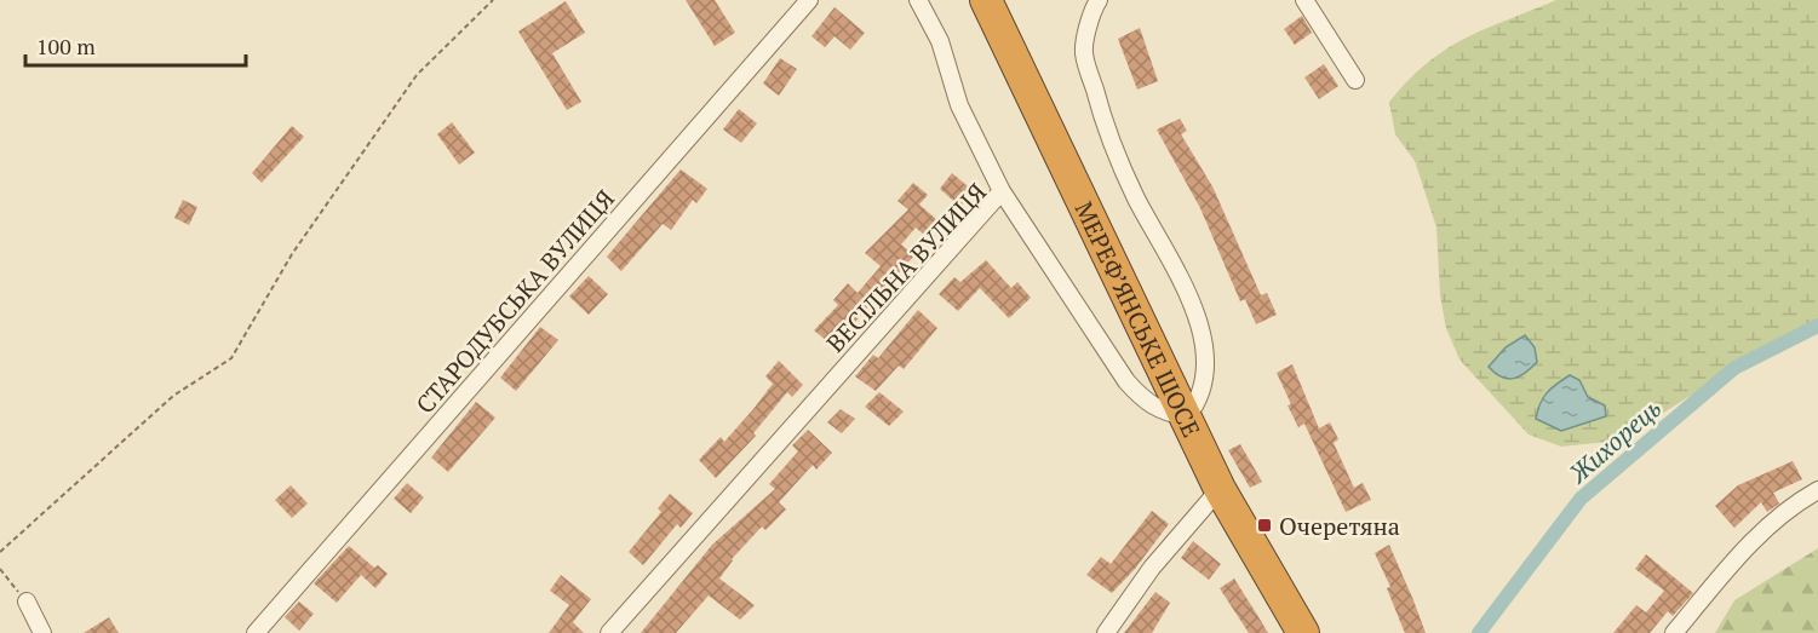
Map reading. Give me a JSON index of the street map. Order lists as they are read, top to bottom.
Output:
{
  "streets": {
    "highway": ["МЕРЕФ’ЯНСЬКЕ ШОСЕ"],
    "street": ["ВЕСІЛЬНА ВУЛИЦЯ", "СТАРОДУБСЬКА ВУЛИЦЯ"]
  },
  "crossings": [
    ["ВЕСІЛЬНА ВУЛИЦЯ", "МЕРЕФ’ЯНСЬКЕ ШОСЕ"]
  ],
  "water": ["Жихорець"],
  "places": {
    "transit": ["Очеретяна"]
  },
  "scale_bar": "100 m"
}
